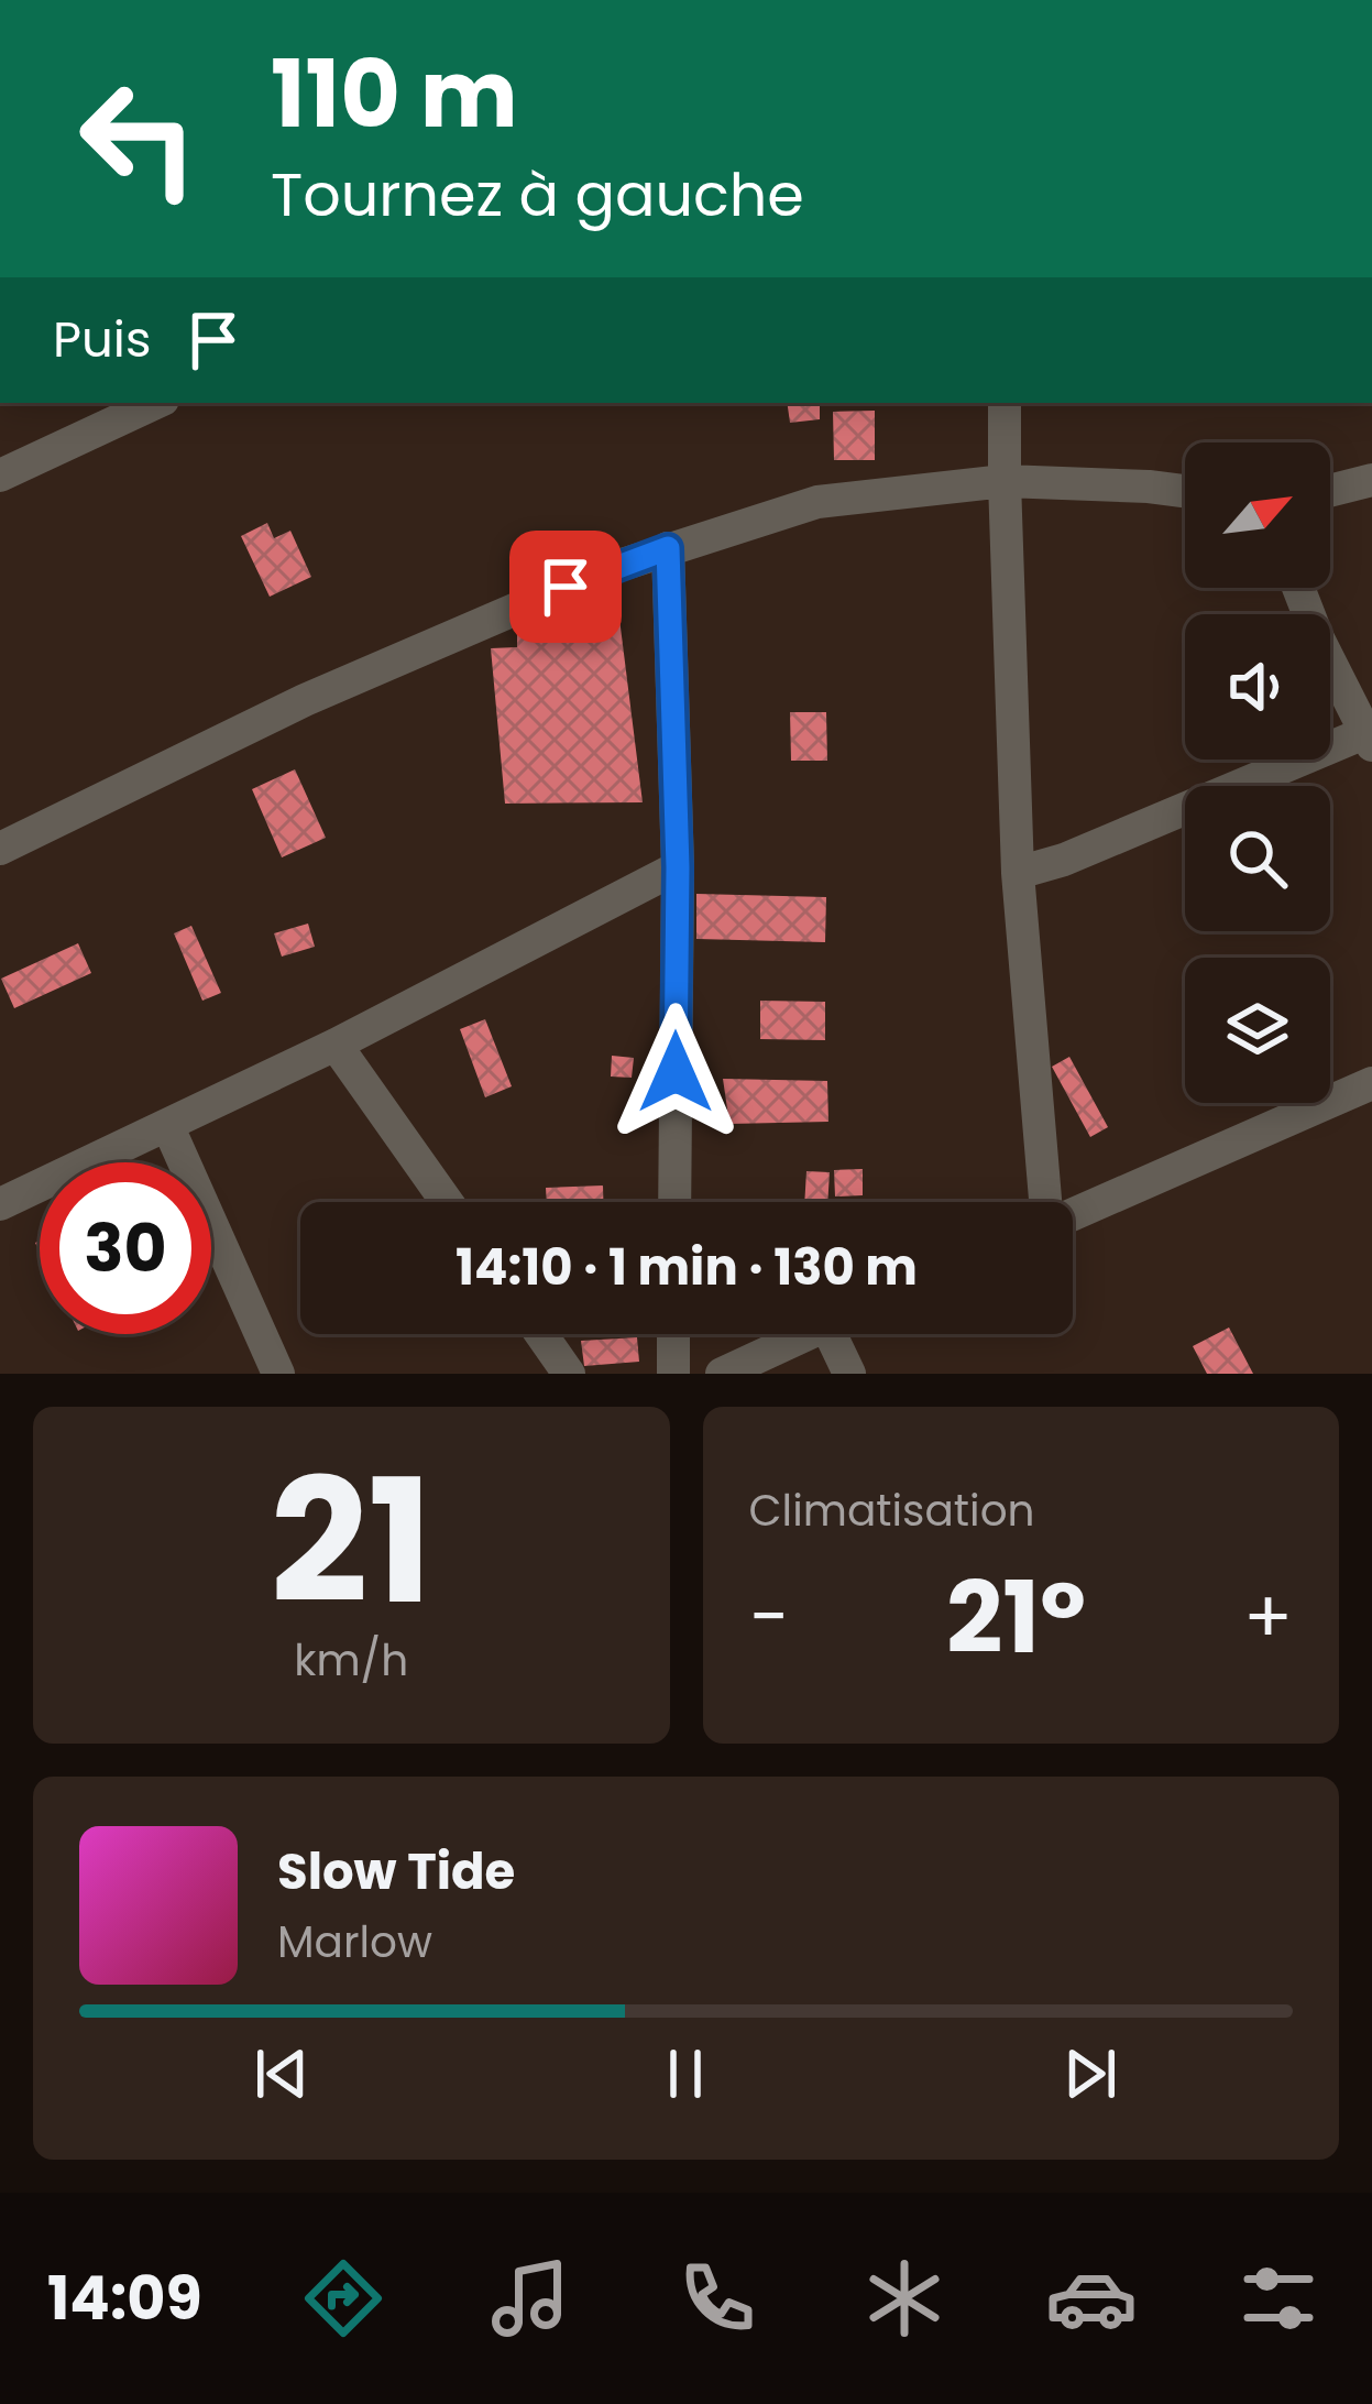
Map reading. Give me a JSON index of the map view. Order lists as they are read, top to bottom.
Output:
{
  "north": "top right",
  "page": {
    "turn": ["110 m", "Tournez à gauche"],
    "then": "Puis",
    "limit": "30",
    "trip": "14:10 · 1 min · 130 m",
    "tile": [
      ["21", "km/h"],
      "Climatisation"
    ],
    "heat": ["−", "21°", "+"],
    "song": ["Slow Tide", "Marlow"],
    "tabs": "14:09"
  }
}
